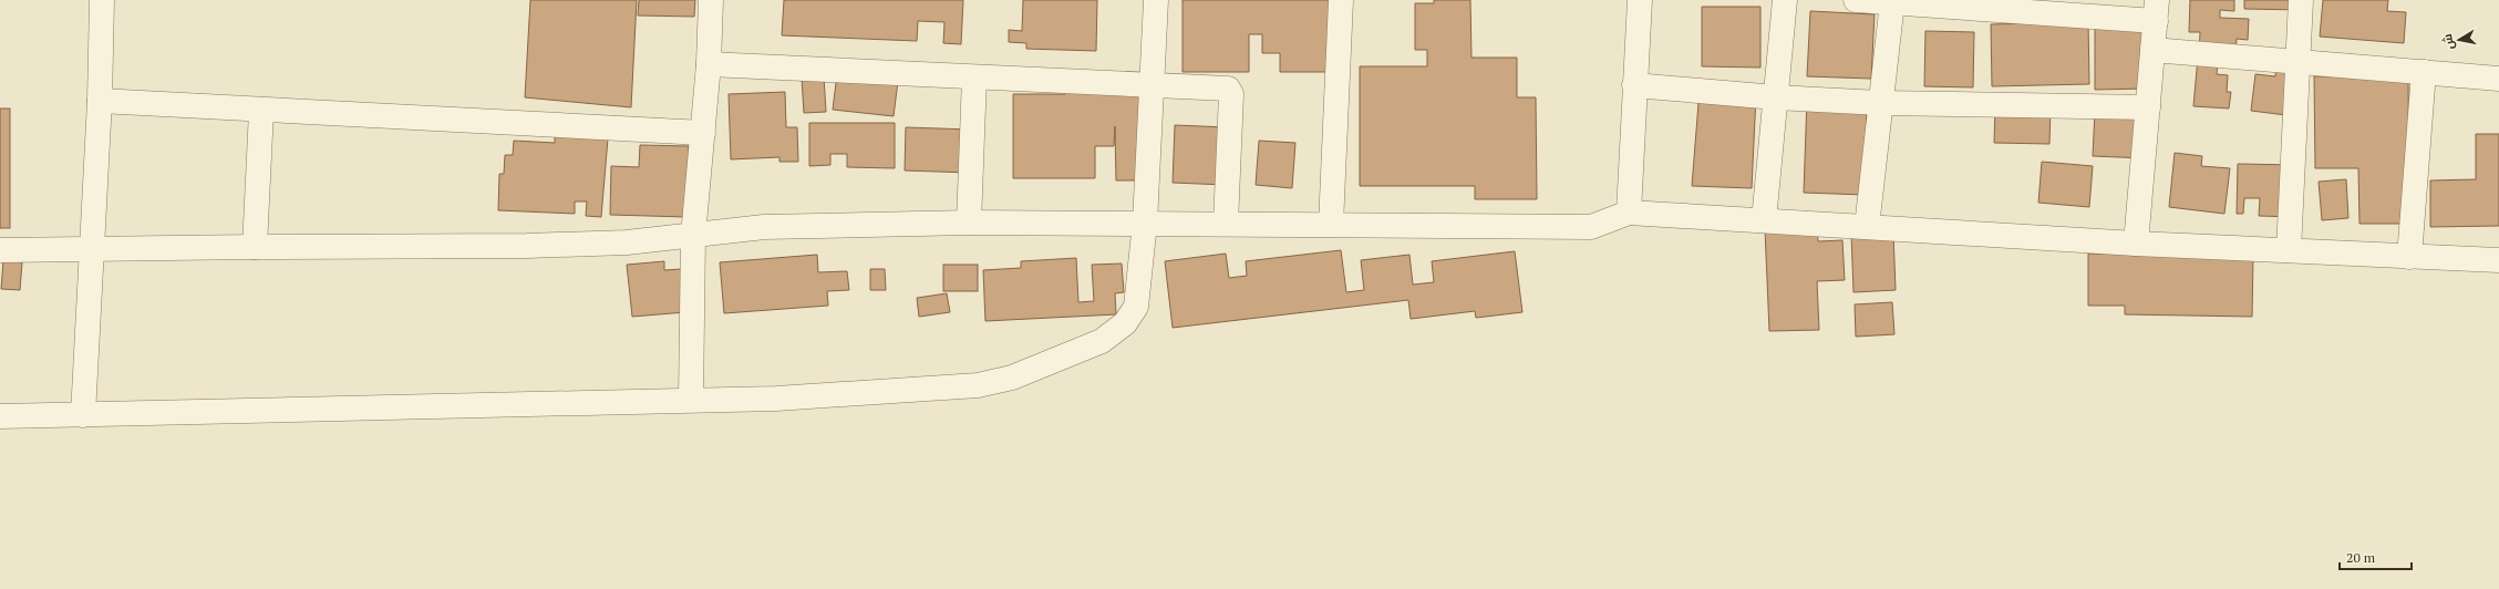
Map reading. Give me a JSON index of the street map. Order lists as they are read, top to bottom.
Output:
{
  "scale_bar": "20 m",
  "north": "left"
}
